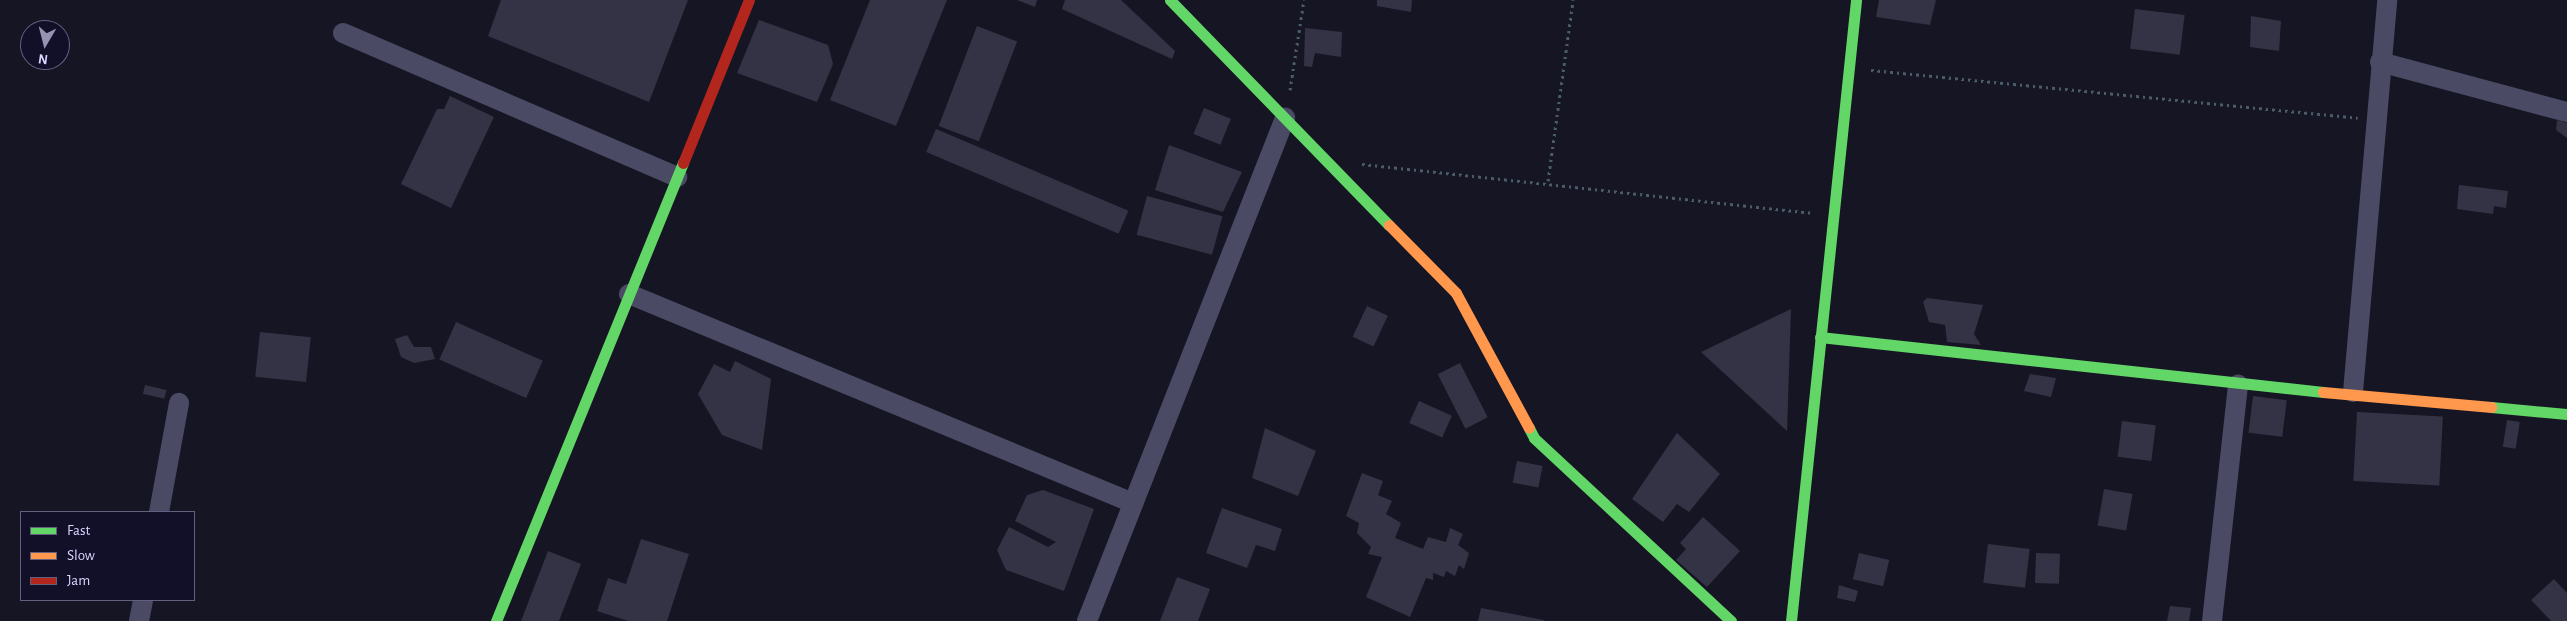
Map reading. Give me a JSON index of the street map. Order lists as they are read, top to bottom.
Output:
{
  "legend": ["Fast", "Slow", "Jam"],
  "north": "bottom"
}
